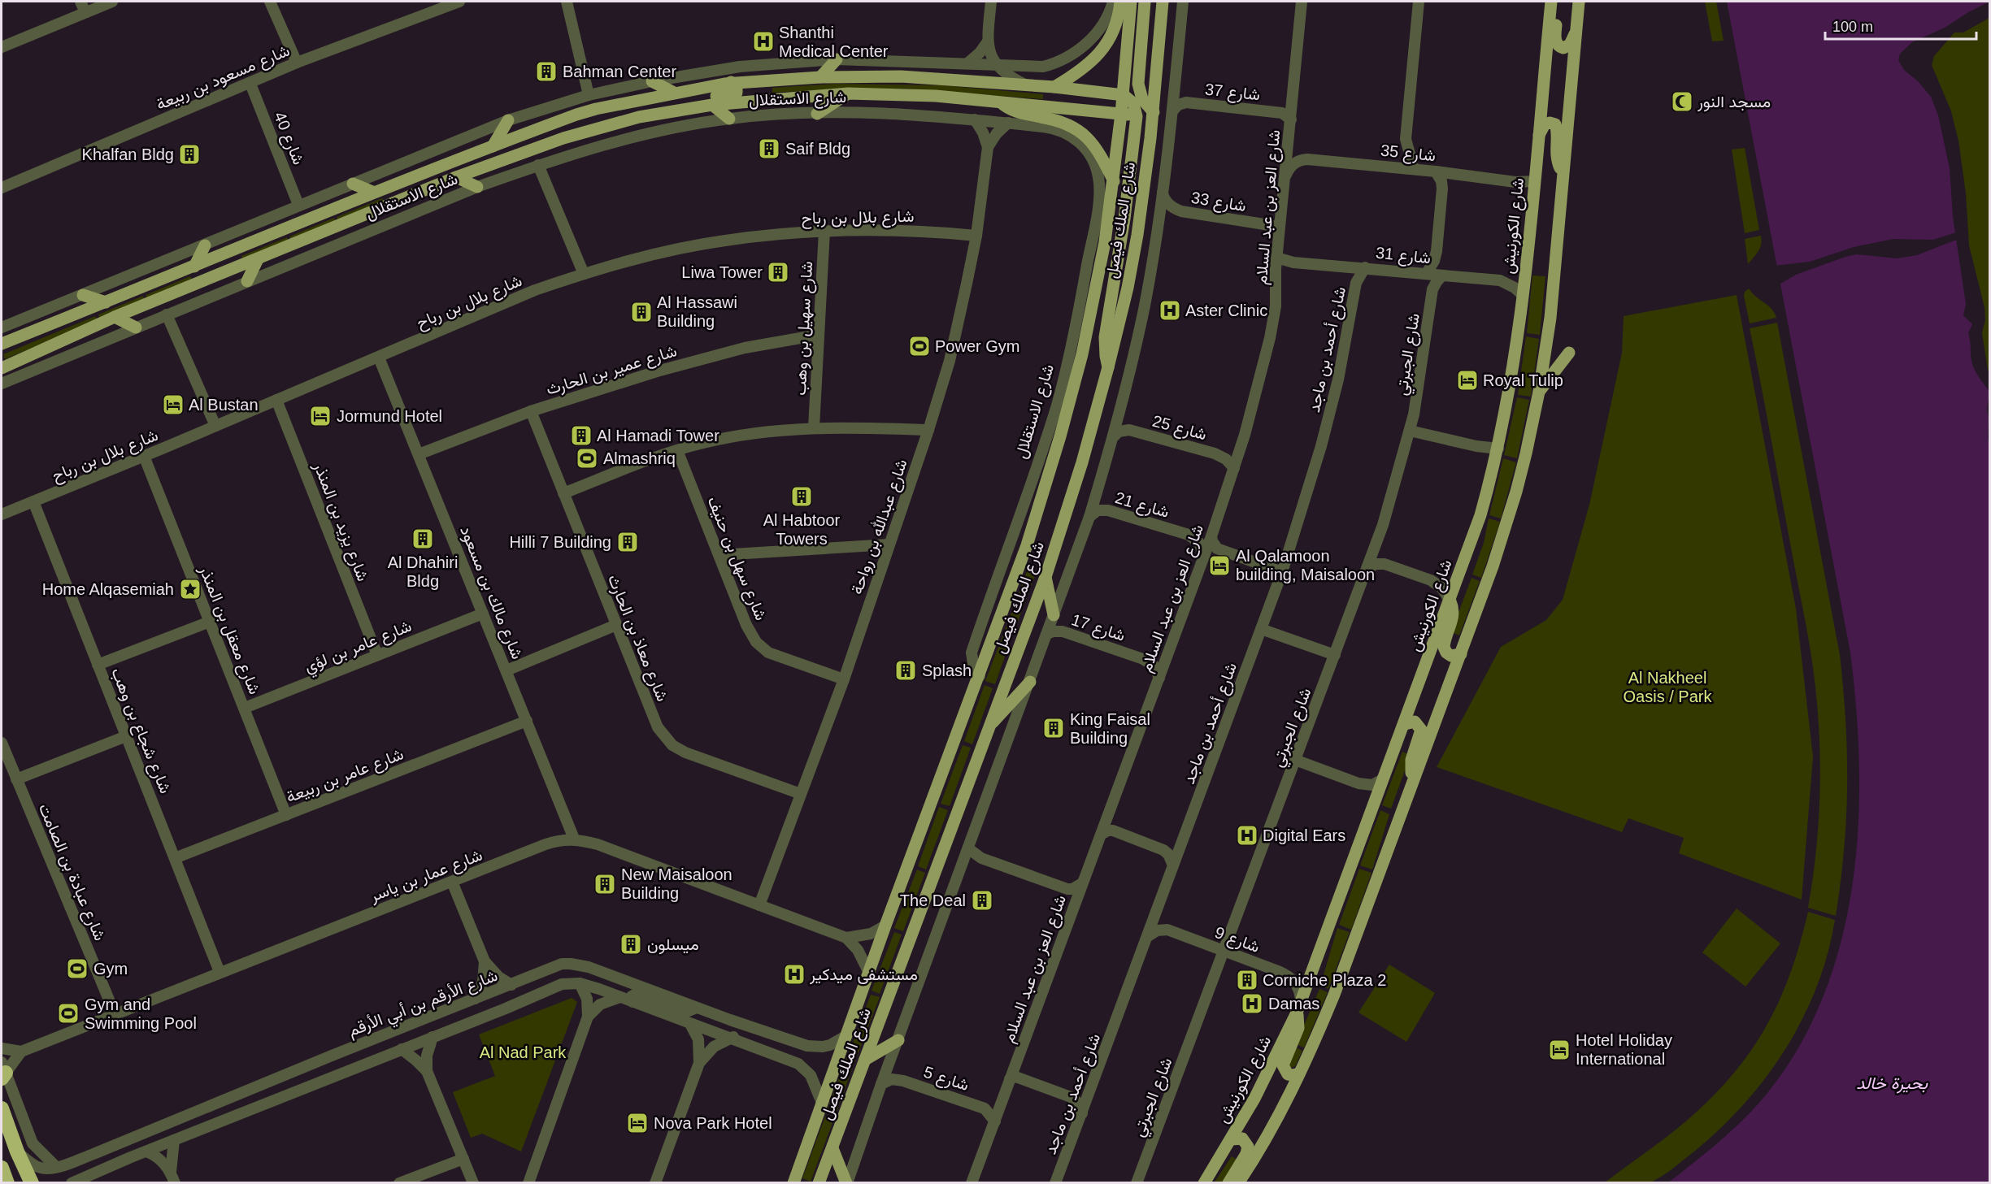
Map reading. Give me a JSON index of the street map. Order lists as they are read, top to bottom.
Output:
{
  "streets": {
    "main road": ["شارع الاستقلال", "شارع الملك فيصل", "شارع الكورنيش"],
    "street": [
      "شارع مسعود بن ربيعة",
      "شارع 37",
      "شارع 40",
      "شارع 35",
      "شارع 33",
      "شارع العز بن عبد السلام",
      "شارع بلال بن رباح",
      "شارع 31",
      "شارع سهيل بن وهب",
      "شارع أحمد بن ماجد",
      "شارع الجبرتي",
      "شارع عمير بن الحارث",
      "شارع 25",
      "شارع 21",
      "شارع يزيد بن المنذر",
      "شارع عبدالله بن رواحة",
      "شارع سهل بن حنيف",
      "شارع مالك بن مسعود",
      "شارع 17",
      "شارع معقل بن المنذر",
      "شارع معاذ بن الحارث",
      "شارع عامر بن لؤي",
      "شارع شجاع بن وهب",
      "شارع عامر بن ربيعة",
      "شارع عبادة بن الصامت",
      "شارع عمار بن ياسر",
      "شارع 9",
      "شارع الأرقم بن أبي الأرقم",
      "شارع 5"
    ]
  },
  "crossings": [
    ["شارع مسعود بن ربيعة", "شارع 40"],
    ["شارع 37", "شارع العز بن عبد السلام"],
    ["شارع الاستقلال", "شارع 40"],
    ["شارع الاستقلال", "شارع الملك فيصل"],
    ["شارع 35", "شارع العز بن عبد السلام"],
    ["شارع 35", "شارع الكورنيش"],
    ["شارع 33", "شارع العز بن عبد السلام"],
    ["شارع العز بن عبد السلام", "شارع 31"],
    ["شارع العز بن عبد السلام", "شارع 25"],
    ["شارع العز بن عبد السلام", "شارع 21"],
    ["شارع العز بن عبد السلام", "شارع 17"],
    ["شارع العز بن عبد السلام", "شارع 5"],
    ["شارع بلال بن رباح", "شارع سهيل بن وهب"],
    ["شارع بلال بن رباح", "شارع يزيد بن المنذر"],
    ["شارع بلال بن رباح", "شارع عبدالله بن رواحة"],
    ["شارع بلال بن رباح", "شارع مالك بن مسعود"],
    ["شارع بلال بن رباح", "شارع معقل بن المنذر"],
    ["شارع بلال بن رباح", "شارع شجاع بن وهب"],
    ["شارع الملك فيصل", "شارع الأرقم بن أبي الأرقم"],
    ["شارع الكورنيش", "شارع 31"],
    ["شارع الكورنيش", "شارع 9"],
    ["شارع 31", "شارع أحمد بن ماجد"],
    ["شارع 31", "شارع الجبرتي"],
    ["شارع سهيل بن وهب", "شارع عمير بن الحارث"],
    ["شارع أحمد بن ماجد", "شارع 9"],
    ["شارع الجبرتي", "شارع 9"],
    ["شارع عمير بن الحارث", "شارع مالك بن مسعود"],
    ["شارع عمير بن الحارث", "شارع معاذ بن الحارث"],
    ["شارع يزيد بن المنذر", "شارع عامر بن لؤي"],
    ["شارع عبدالله بن رواحة", "شارع سهل بن حنيف"],
    ["شارع عبدالله بن رواحة", "شارع معاذ بن الحارث"],
    ["شارع عبدالله بن رواحة", "شارع عمار بن ياسر"],
    ["شارع مالك بن مسعود", "شارع عامر بن لؤي"],
    ["شارع مالك بن مسعود", "شارع عامر بن ربيعة"],
    ["شارع مالك بن مسعود", "شارع عمار بن ياسر"],
    ["شارع معقل بن المنذر", "شارع عامر بن لؤي"],
    ["شارع معقل بن المنذر", "شارع عامر بن ربيعة"],
    ["شارع شجاع بن وهب", "شارع عامر بن ربيعة"],
    ["شارع شجاع بن وهب", "شارع عمار بن ياسر"],
    ["شارع عبادة بن الصامت", "شارع عمار بن ياسر"]
  ],
  "water": ["بحيرة خالد"],
  "parks": ["Al Nakheel Oasis / Park", "Al Nad Park"],
  "places": {
    "hospital": [
      "Shanthi Medical Center",
      "Aster Clinic",
      "Digital Ears",
      "مستشفى ميدكير",
      "Damas"
    ],
    "building": [
      "Bahman Center",
      "Saif Bldg",
      "Khalfan Bldg",
      "Liwa Tower",
      "Al Hassawi Building",
      "Al Hamadi Tower",
      "Al Habtoor Towers",
      "Al Dhahiri Bldg",
      "Hilli 7 Building",
      "Splash",
      "King Faisal Building",
      "New Maisaloon Building",
      "The Deal",
      "ميسلون",
      "Corniche Plaza 2"
    ],
    "mosque": ["مسجد النور"],
    "sports": [
      "Power Gym",
      "Almashriq",
      "Gym",
      "Gym and Swimming Pool"
    ],
    "hotel": [
      "Royal Tulip",
      "Al Bustan",
      "Jormund Hotel",
      "Al Qalamoon building, Maisaloon",
      "Hotel Holiday International",
      "Nova Park Hotel"
    ],
    "place": ["Home Alqasemiah"]
  },
  "scale_bar": "100 m"
}
